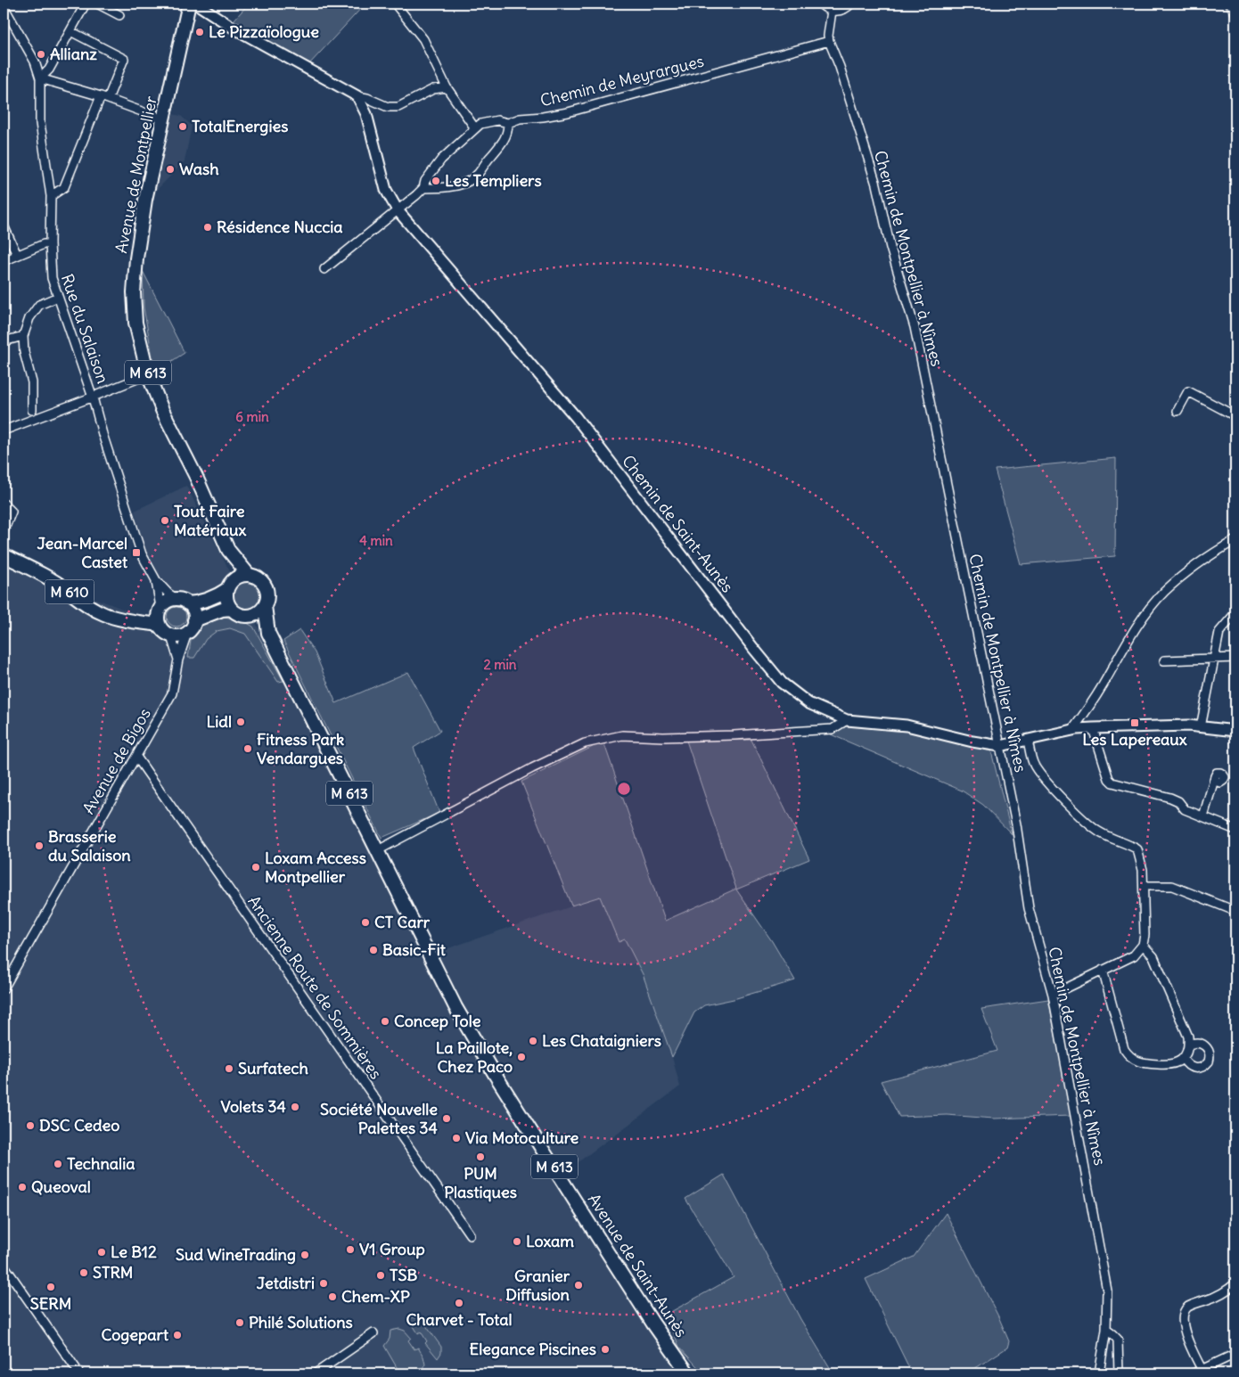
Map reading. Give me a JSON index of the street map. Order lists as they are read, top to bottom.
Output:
{
  "streets": {
    "main road": [
      "Avenue de Montpellier",
      "M 613",
      "M 610",
      "Avenue de Saint-Aunès"
    ],
    "street": [
      "Chemin de Meyrargues",
      "Chemin de Montpellier à Nîmes",
      "Rue du Salaison",
      "Chemin de Saint-Aunès",
      "Avenue de Bigos",
      "Ancienne Route de Sommières"
    ]
  },
  "crossings": [
    ["Chemin de Meyrargues", "Chemin de Montpellier à Nîmes"],
    ["Chemin de Meyrargues", "Chemin de Saint-Aunès"],
    ["Avenue de Montpellier", "Avenue de Saint-Aunès"],
    ["Chemin de Montpellier à Nîmes", "Chemin de Saint-Aunès"],
    ["Rue du Salaison", "M 610"],
    ["Rue du Salaison", "Avenue de Bigos"],
    ["M 610", "Avenue de Bigos"],
    ["Avenue de Bigos", "Ancienne Route de Sommières"]
  ],
  "places": {
    "other": [
      "Le Pizzaïologue",
      "Allianz",
      "TotalEnergies",
      "Wash",
      "Les Templiers",
      "Résidence Nuccia",
      "Tout Faire Matériaux",
      "Lidl",
      "Fitness Park Vendargues",
      "Brasserie du Salaison",
      "Loxam Access Montpellier",
      "CT Carr",
      "Basic-Fit",
      "Concep Tole",
      "Les Chataigniers",
      "La Paillote, Chez Paco",
      "Surfatech",
      "Volets 34",
      "Société Nouvelle Palettes 34",
      "DSC Cedeo",
      "Via Motoculture",
      "PUM Plastiques",
      "Technalia",
      "Queoval",
      "Loxam",
      "V1 Group",
      "Le B12",
      "Sud WineTrading",
      "STRM",
      "TSB",
      "Jetdistri",
      "Granier Diffusion",
      "SERM",
      "Chem-XP",
      "Charvet - Total",
      "Philé Solutions",
      "Cogepart",
      "Elegance Piscines"
    ],
    "transit": ["Jean-Marcel Castet", "Les Lapereaux"]
  },
  "rings": ["6 min", "4 min", "2 min"]
}
